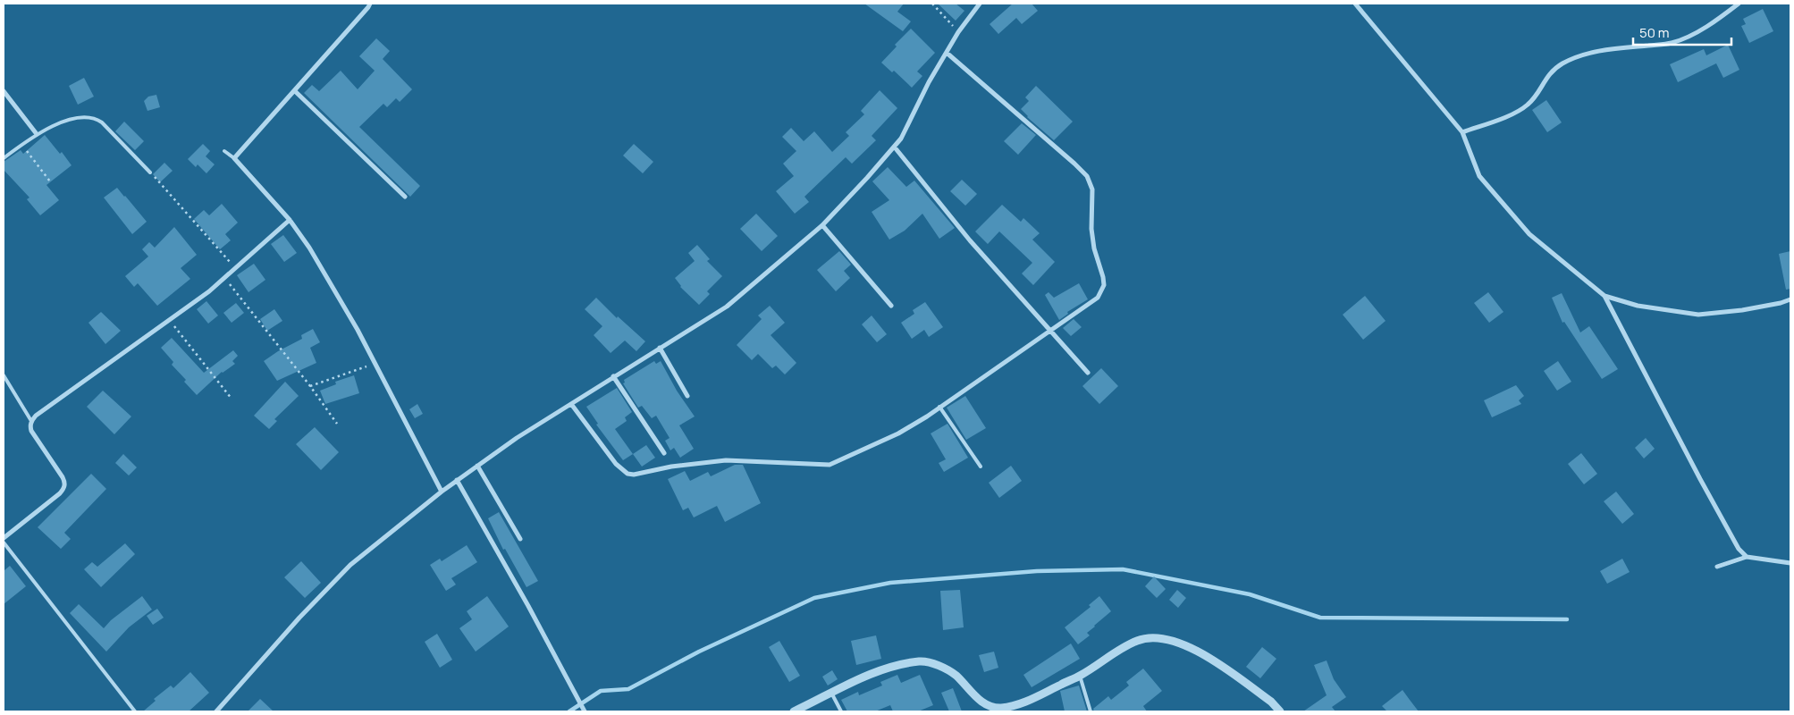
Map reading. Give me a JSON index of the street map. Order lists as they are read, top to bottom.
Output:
{
  "scale_bar": "50 m"
}
